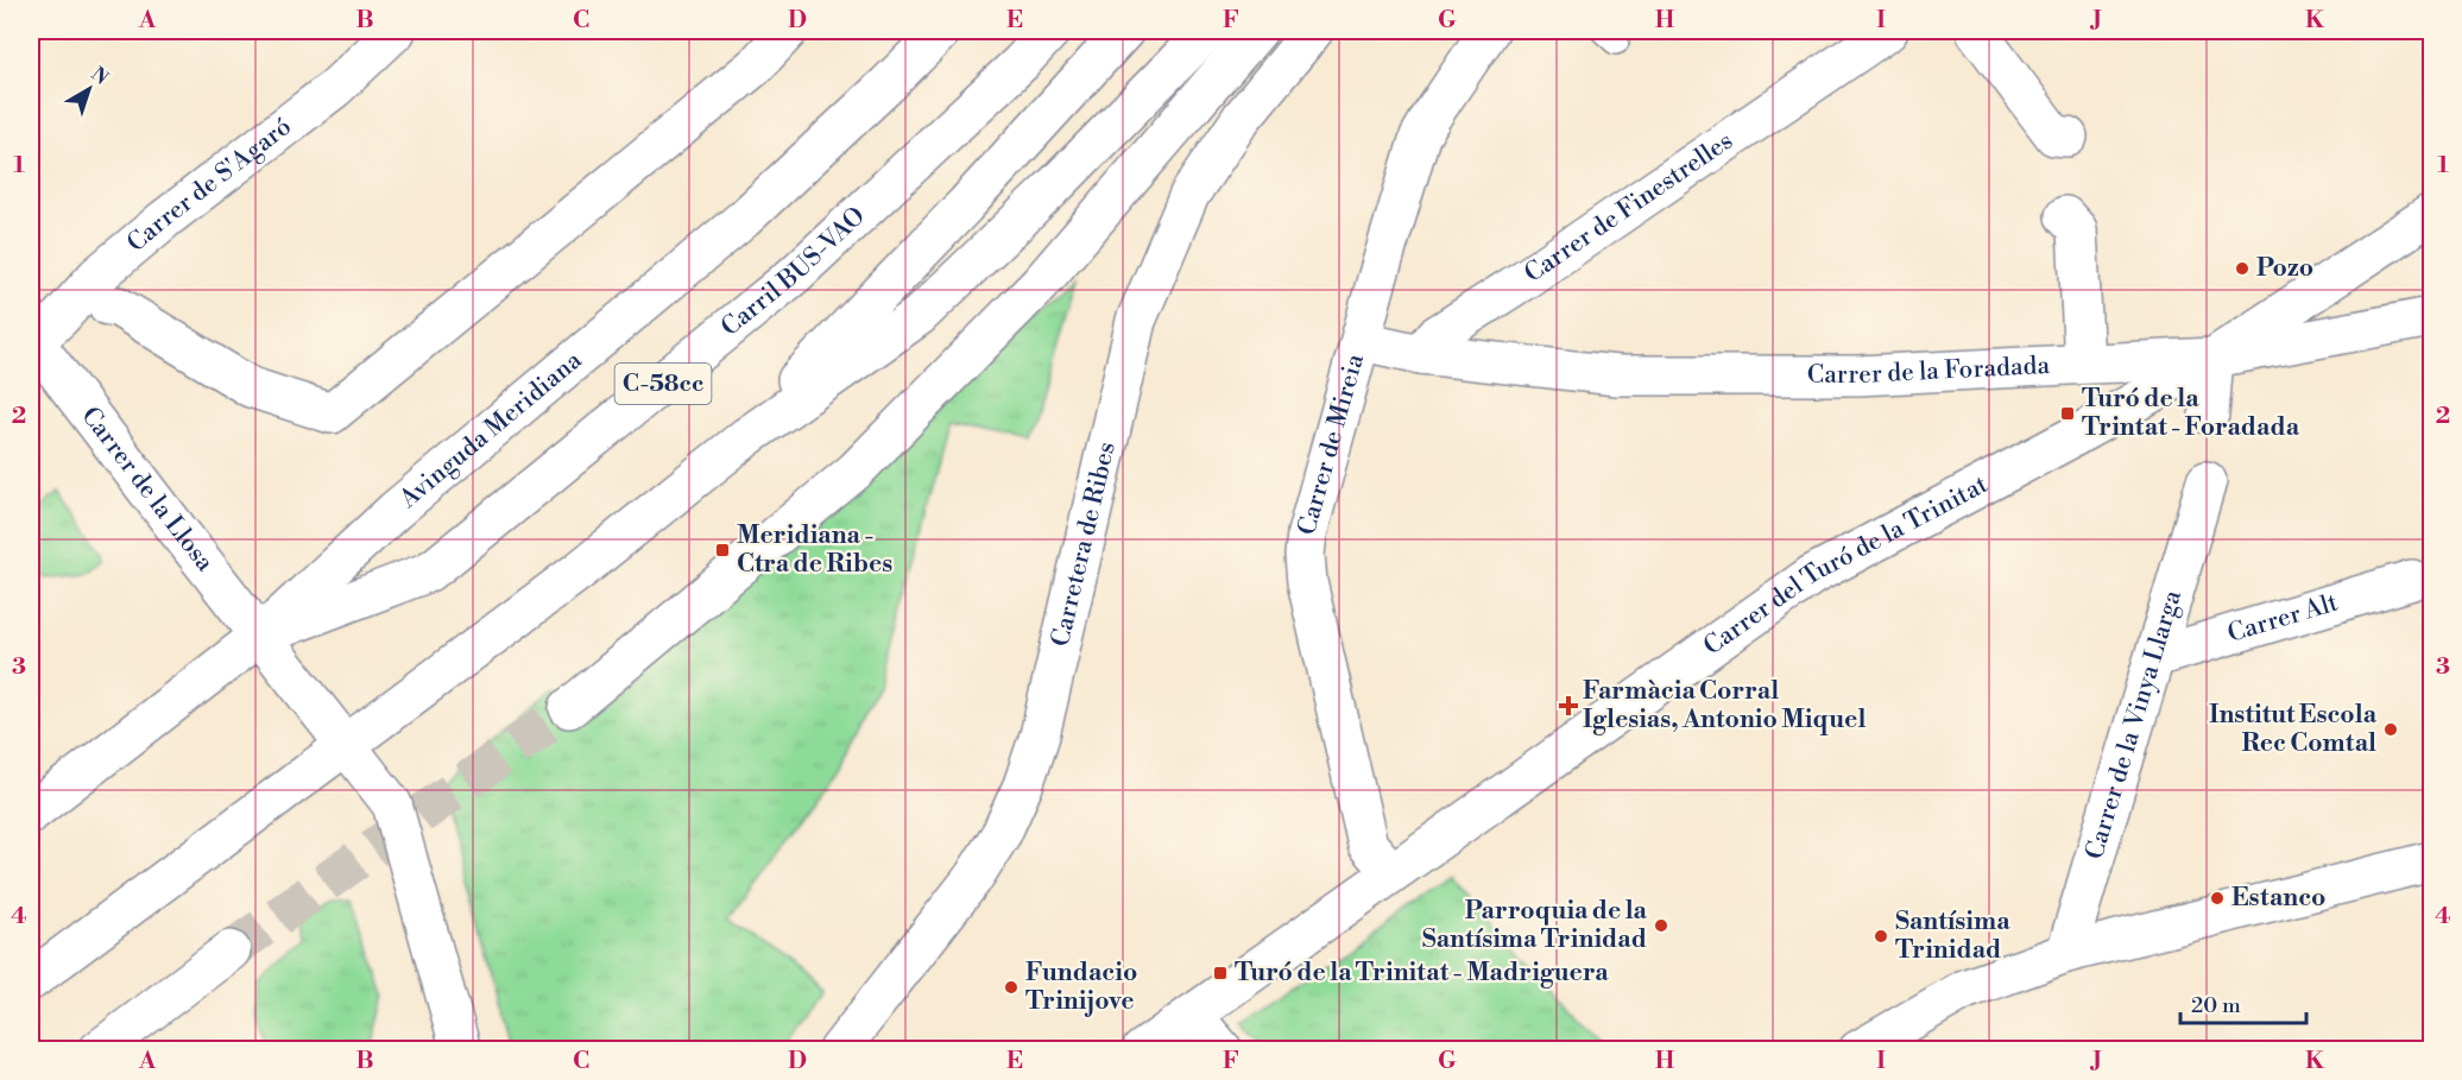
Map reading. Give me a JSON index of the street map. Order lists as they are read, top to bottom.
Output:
{
  "streets": {
    "main road": [
      "Carrer de S'Agaró",
      "Carrer de Finestrelles",
      "Carril BUS-VAO",
      "Carrer de la Foradada",
      "C-58cc",
      "Avinguda Meridiana",
      "Carrer de Mireia",
      "Carrer de la Llosa",
      "Carretera de Ribes",
      "Carrer del Turó de la Trinitat",
      "Carrer Alt",
      "Carrer de la Vinya Llarga"
    ]
  },
  "crossings": [
    ["Carrer de S'Agaró", "Carrer de la Llosa"],
    ["Carrer de Finestrelles", "Carrer de la Foradada"],
    ["Carril BUS-VAO", "Avinguda Meridiana"],
    ["Carril BUS-VAO", "Carrer de la Llosa"],
    ["Carrer de la Foradada", "Carrer del Turó de la Trinitat"],
    ["Avinguda Meridiana", "Carrer de la Llosa"],
    ["Carrer de Mireia", "Carrer del Turó de la Trinitat"],
    ["Carrer Alt", "Carrer de la Vinya Llarga"]
  ],
  "places": {
    "other": [
      "Pozo",
      "Institut Escola Rec Comtal",
      "Estanco",
      "Parroquia de la Santísima Trinidad",
      "Santísima Trinidad",
      "Fundacio Trinijove"
    ],
    "transit": ["Turó de la Trintat - Foradada", "Meridiana - Ctra de Ribes", "Turó de la Trinitat - Madriguera"],
    "health": ["Farmàcia Corral Iglesias, Antonio Miquel"]
  },
  "scale_bar": "20 m",
  "north": "top right",
  "grid": {
    "columns": [
      "A",
      "B",
      "C",
      "D",
      "E",
      "F",
      "G",
      "H",
      "I",
      "J",
      "K"
    ],
    "rows": [
      "1",
      "2",
      "3",
      "4"
    ]
  }
}
